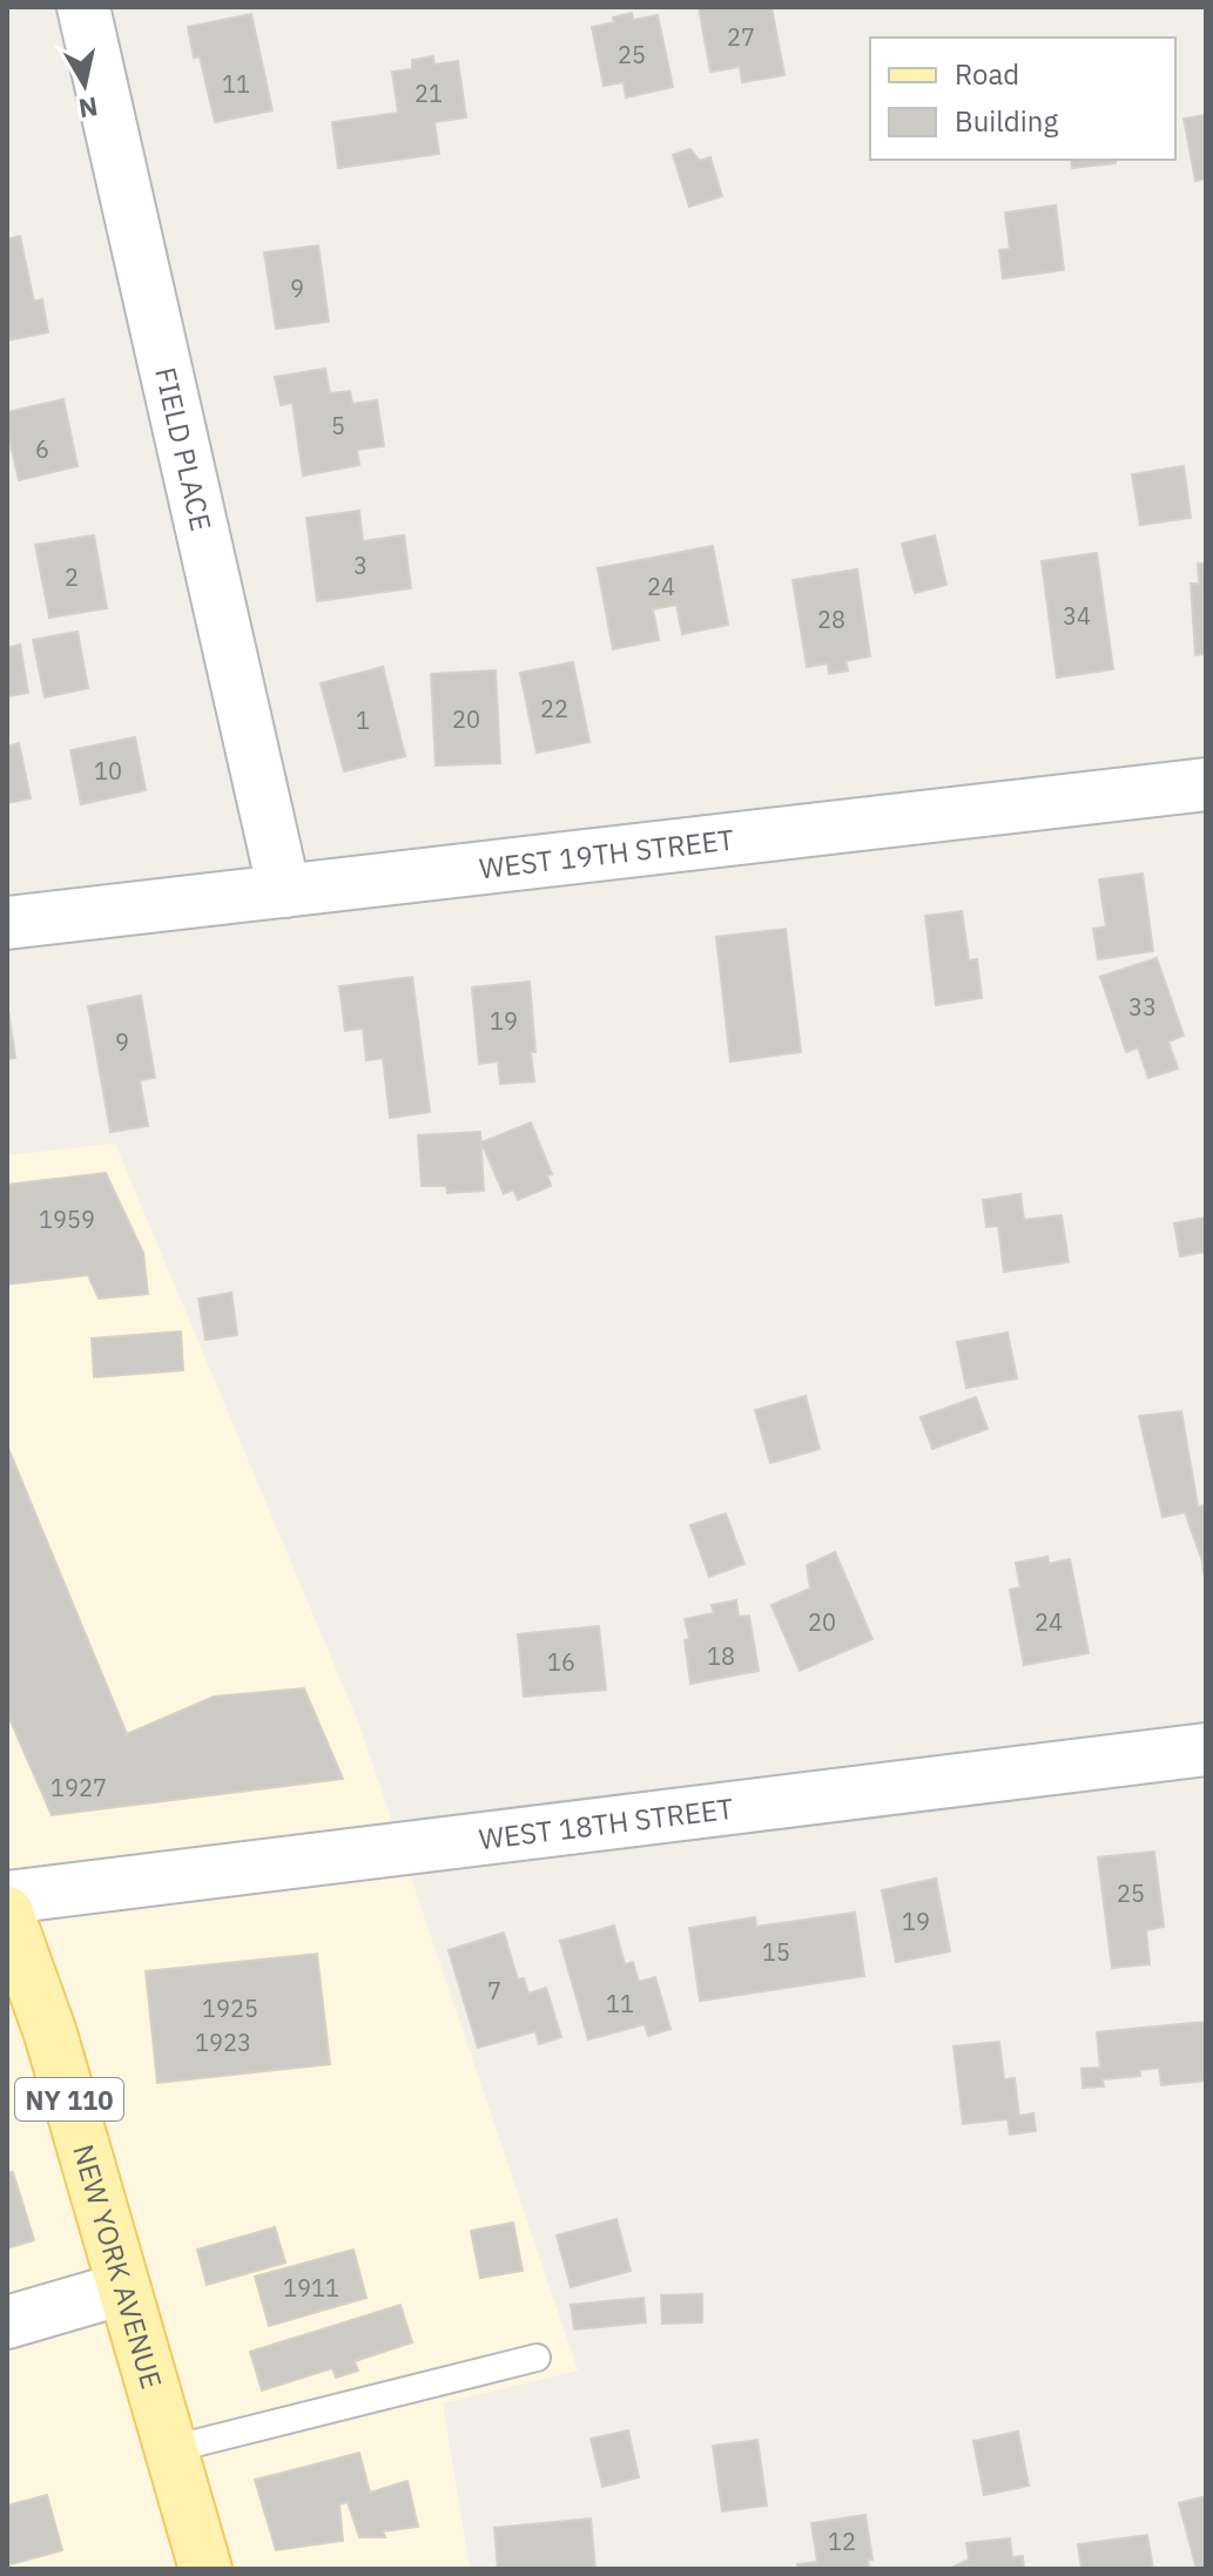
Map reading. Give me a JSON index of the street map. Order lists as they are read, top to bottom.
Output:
{
  "streets": {
    "main road": ["NY 110", "NEW YORK AVENUE"],
    "street": ["FIELD PLACE", "WEST 19TH STREET", "WEST 18TH STREET"]
  },
  "crossings": [
    ["FIELD PLACE", "WEST 19TH STREET"]
  ],
  "house_numbers": [
    "27",
    "25",
    "11",
    "21",
    "9",
    "5",
    "6",
    "3",
    "2",
    "24",
    "34",
    "28",
    "22",
    "20",
    "1",
    "10",
    "33",
    "19",
    "9",
    "1959",
    "20",
    "24",
    "18",
    "16",
    "1927",
    "25",
    "19",
    "15",
    "7",
    "11",
    "1925",
    "1923",
    "1911",
    "12"
  ],
  "legend": ["Road", "Building"],
  "north": "bottom"
}
